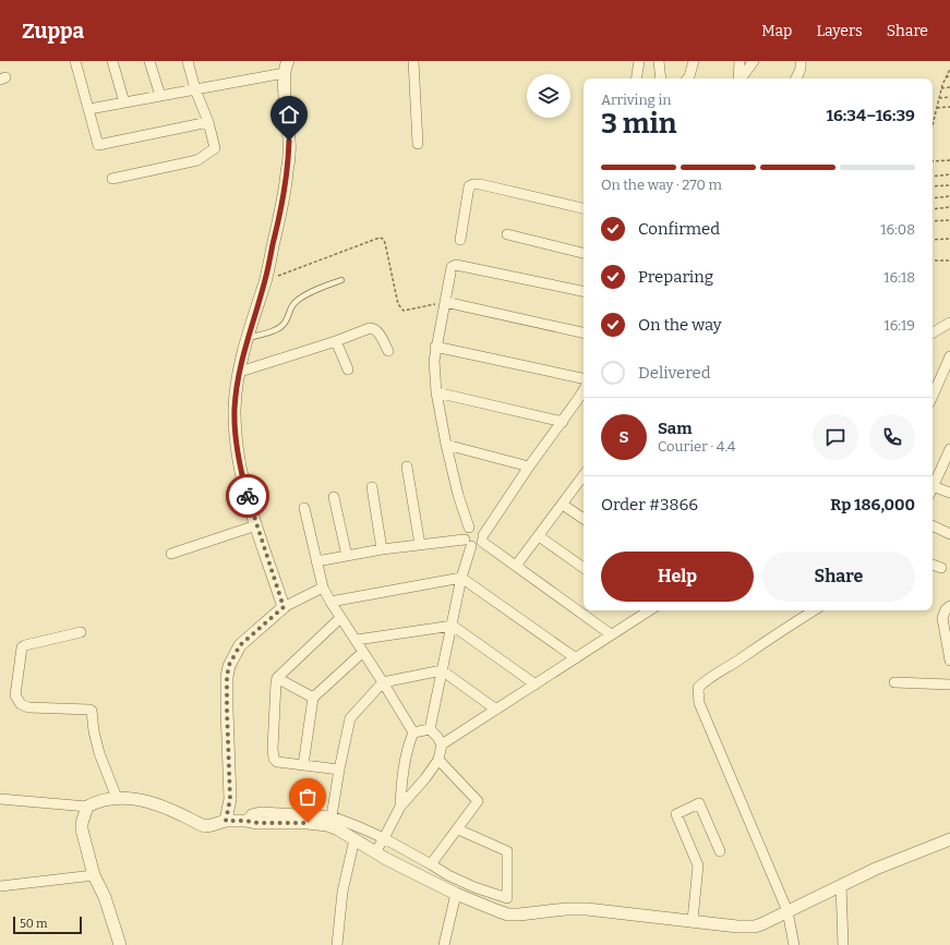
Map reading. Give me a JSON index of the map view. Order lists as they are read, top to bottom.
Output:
{
  "scale_bar": "50 m",
  "page": {
    "header": "Zuppa",
    "nav": ["Map", "Layers", "Share"],
    "heading": ["3 min", "Arriving in", "16:34–16:39"],
    "panel": [
      "Sam",
      "Courier · 4.4",
      "Order #3866",
      "Rp 186,000"
    ],
    "bar": "On the way · 270 m",
    "list": [
      ["Confirmed", "16:08"],
      ["Preparing", "16:18"],
      ["On the way", "16:19"],
      "Delivered"
    ],
    "round": "S",
    "buttons": ["Help", "Share"],
    "scale": "50 m"
  }
}
